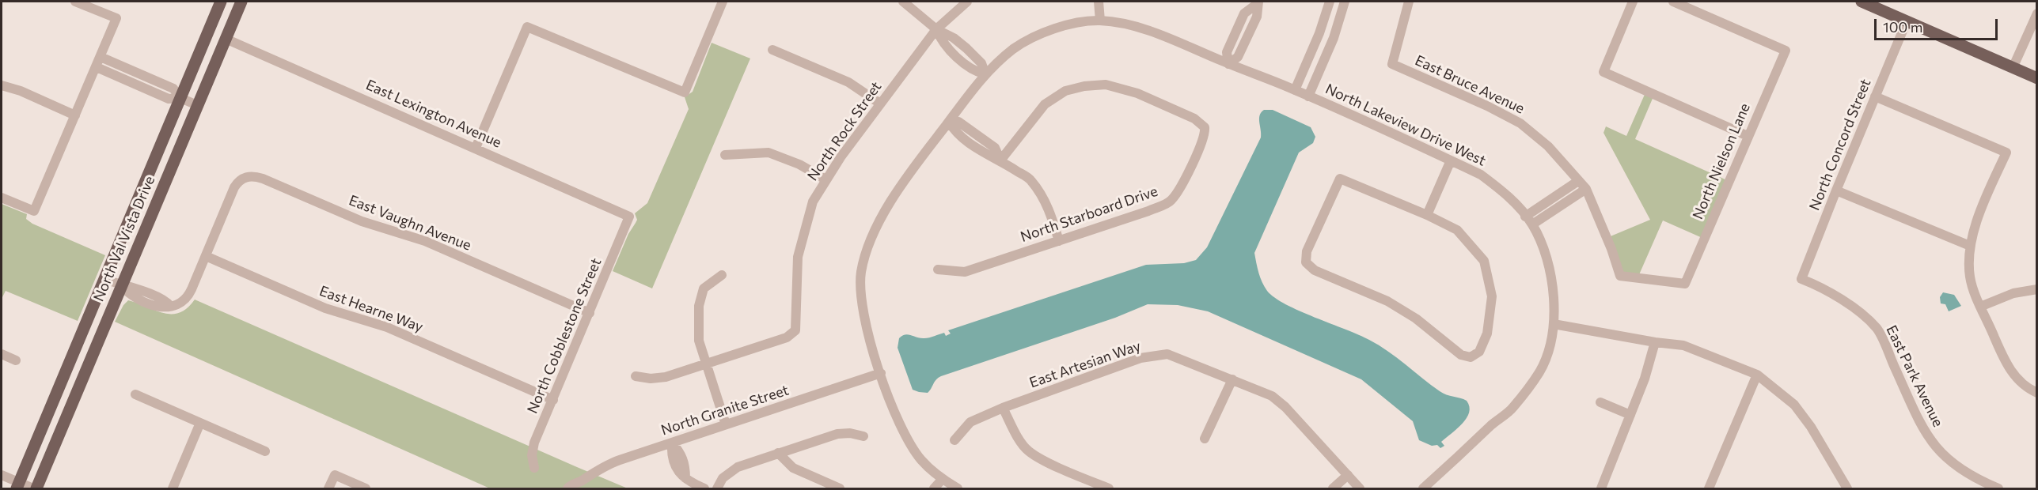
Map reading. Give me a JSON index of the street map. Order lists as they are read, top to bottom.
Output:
{
  "streets": {
    "main road": ["North Val Vista Drive"],
    "street": [
      "East Bruce Avenue",
      "East Lexington Avenue",
      "North Lakeview Drive West",
      "North Rock Street",
      "North Concord Street",
      "North Nielson Lane",
      "North Starboard Drive",
      "East Vaughn Avenue",
      "East Hearne Way",
      "North Cobblestone Street",
      "East Artesian Way",
      "East Park Avenue",
      "North Granite Street"
    ]
  },
  "crossings": [
    ["East Bruce Avenue", "North Nielson Lane"],
    ["East Lexington Avenue", "North Val Vista Drive"],
    ["East Lexington Avenue", "North Cobblestone Street"],
    ["North Lakeview Drive West", "North Granite Street"],
    ["North Concord Street", "East Park Avenue"],
    ["East Vaughn Avenue", "East Hearne Way"],
    ["East Vaughn Avenue", "North Cobblestone Street"],
    ["East Hearne Way", "North Cobblestone Street"]
  ],
  "scale_bar": "100 m"
}
